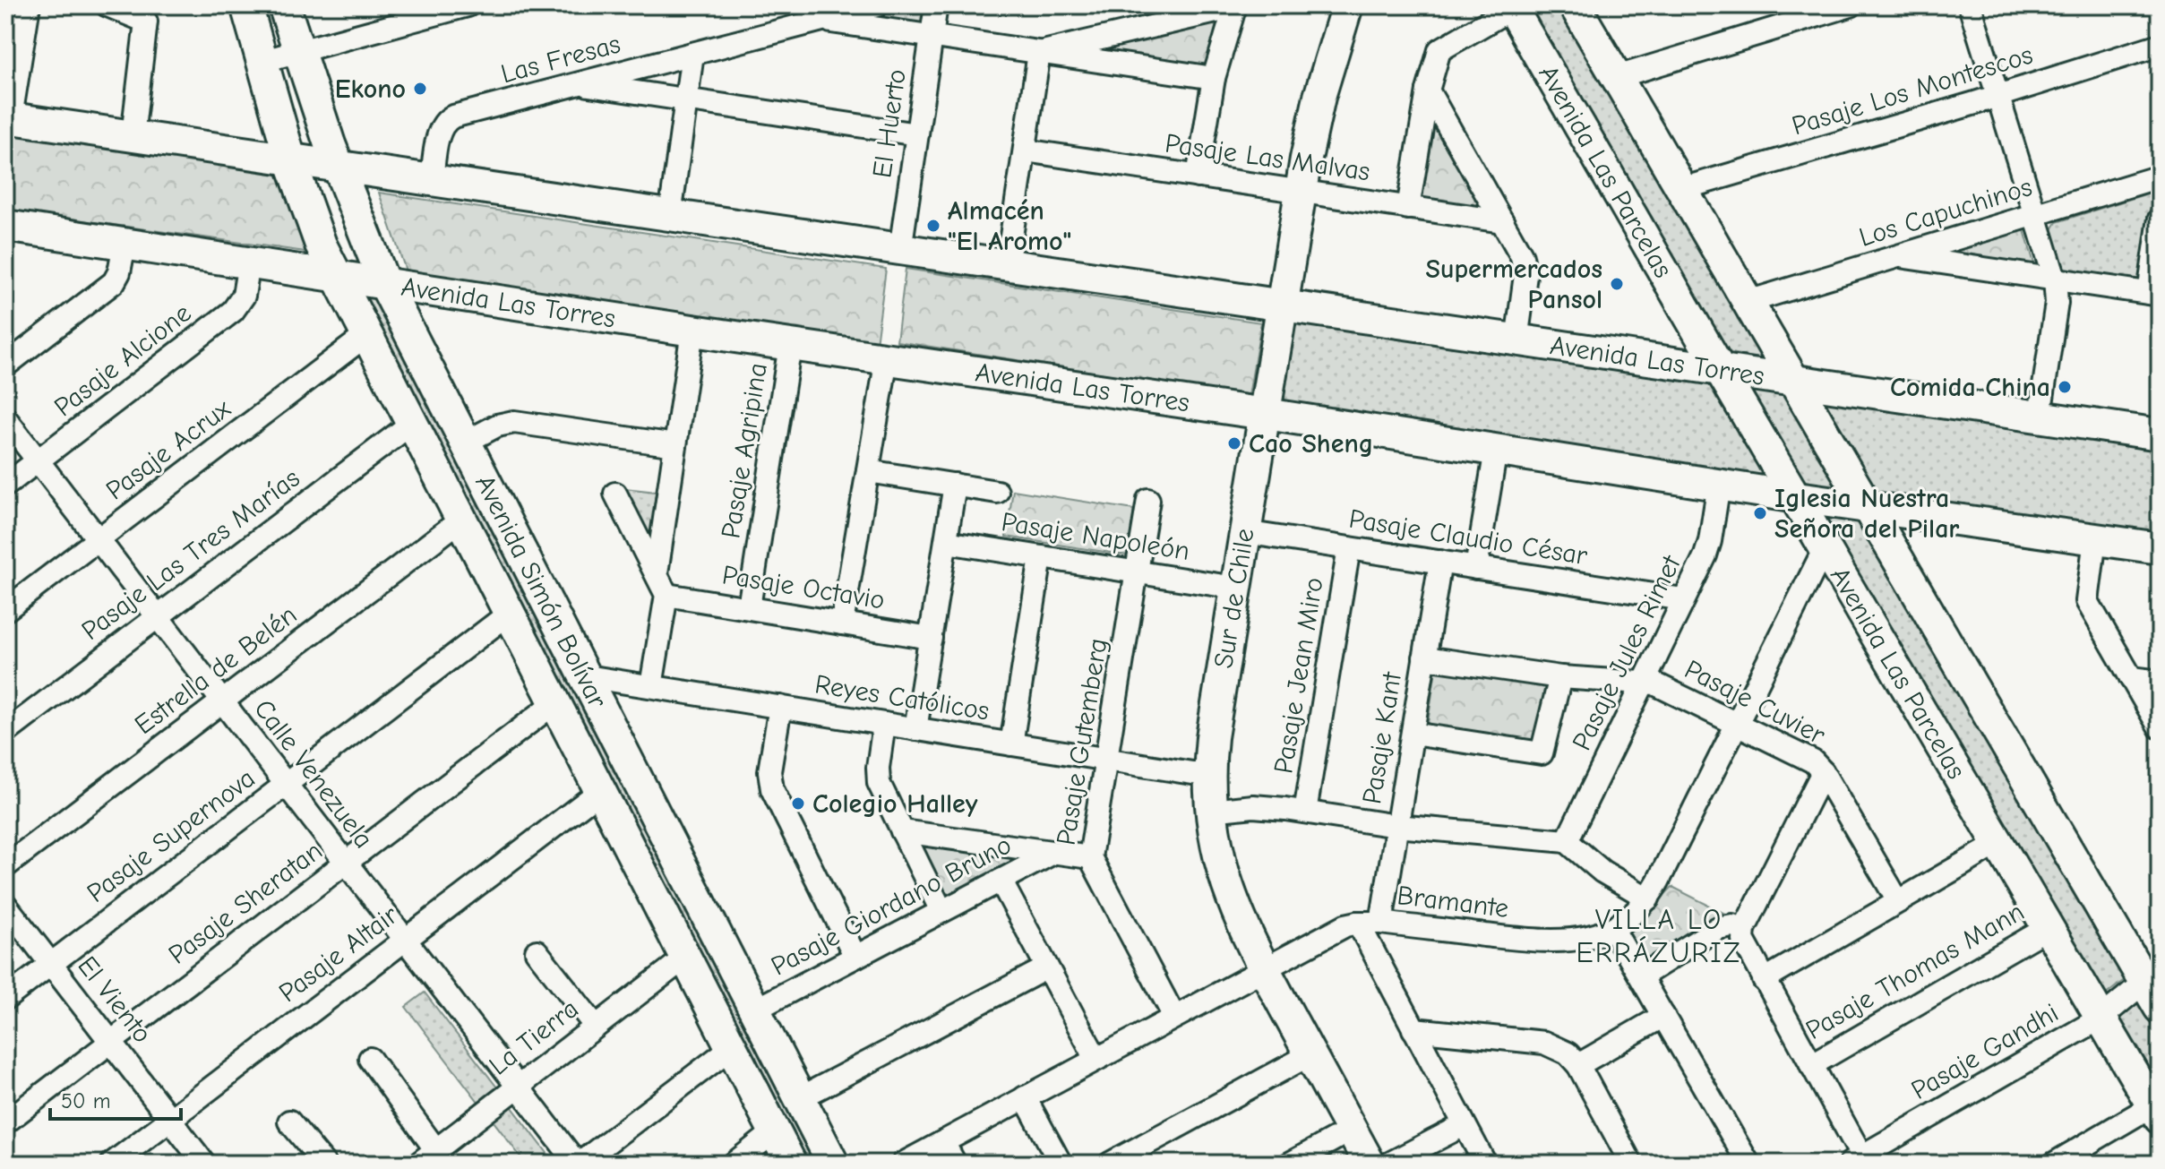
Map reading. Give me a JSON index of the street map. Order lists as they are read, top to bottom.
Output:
{
  "streets": {
    "street": [
      "Las Fresas",
      "Pasaje Los Montescos",
      "El Huerto",
      "Pasaje Las Malvas",
      "Avenida Las Parcelas",
      "Los Capuchinos",
      "Avenida Las Torres",
      "Pasaje Alcione",
      "Pasaje Acrux",
      "Pasaje Agripina",
      "Pasaje Napoleón",
      "Pasaje Claudio César",
      "Pasaje Las Tres Marías",
      "Pasaje Octavio",
      "Avenida Simón Bolívar",
      "Sur de Chile",
      "Pasaje Jules Rimet",
      "Estrella de Belén",
      "Pasaje Jean Miro",
      "Reyes Católicos",
      "Pasaje Cuvier",
      "Pasaje Kant",
      "Pasaje Gutemberg",
      "Calle Venezuela",
      "Pasaje Supernova",
      "Bramante",
      "Pasaje Sheratan",
      "Pasaje Giordano Bruno",
      "Pasaje Altair",
      "Pasaje Thomas Mann",
      "El Viento",
      "La Tierra",
      "Pasaje Gandhi"
    ]
  },
  "crossings": [
    ["Las Fresas", "Avenida Las Torres"],
    ["Pasaje Los Montescos", "Avenida Las Parcelas"],
    ["El Huerto", "Avenida Las Torres"],
    ["Pasaje Las Malvas", "Sur de Chile"],
    ["Avenida Las Parcelas", "Los Capuchinos"],
    ["Avenida Las Parcelas", "Avenida Las Torres"],
    ["Avenida Las Parcelas", "Bramante"],
    ["Avenida Las Parcelas", "Pasaje Thomas Mann"],
    ["Avenida Las Parcelas", "Pasaje Gandhi"],
    ["Avenida Las Torres", "Pasaje Alcione"],
    ["Avenida Las Torres", "Pasaje Agripina"],
    ["Avenida Las Torres", "Avenida Simón Bolívar"],
    ["Avenida Las Torres", "Sur de Chile"],
    ["Avenida Las Torres", "Pasaje Jules Rimet"],
    ["Pasaje Alcione", "Calle Venezuela"],
    ["Pasaje Acrux", "Avenida Simón Bolívar"],
    ["Pasaje Acrux", "Calle Venezuela"],
    ["Pasaje Agripina", "Pasaje Octavio"],
    ["Pasaje Napoleón", "Sur de Chile"],
    ["Pasaje Napoleón", "Pasaje Gutemberg"],
    ["Pasaje Claudio César", "Sur de Chile"],
    ["Pasaje Claudio César", "Pasaje Jules Rimet"],
    ["Pasaje Claudio César", "Pasaje Jean Miro"],
    ["Pasaje Claudio César", "Pasaje Kant"],
    ["Pasaje Las Tres Marías", "Avenida Simón Bolívar"],
    ["Pasaje Las Tres Marías", "Calle Venezuela"],
    ["Avenida Simón Bolívar", "Estrella de Belén"],
    ["Avenida Simón Bolívar", "Reyes Católicos"],
    ["Avenida Simón Bolívar", "Pasaje Supernova"],
    ["Avenida Simón Bolívar", "Pasaje Sheratan"],
    ["Avenida Simón Bolívar", "Pasaje Giordano Bruno"],
    ["Avenida Simón Bolívar", "Pasaje Altair"],
    ["Avenida Simón Bolívar", "La Tierra"],
    ["Sur de Chile", "Reyes Católicos"],
    ["Sur de Chile", "Bramante"],
    ["Pasaje Jules Rimet", "Pasaje Cuvier"],
    ["Estrella de Belén", "Calle Venezuela"],
    ["Reyes Católicos", "Pasaje Gutemberg"],
    ["Pasaje Cuvier", "Pasaje Kant"],
    ["Pasaje Cuvier", "Bramante"],
    ["Pasaje Kant", "Bramante"],
    ["Pasaje Gutemberg", "Bramante"],
    ["Calle Venezuela", "Pasaje Supernova"],
    ["Calle Venezuela", "Pasaje Sheratan"],
    ["Calle Venezuela", "Pasaje Altair"],
    ["Calle Venezuela", "La Tierra"],
    ["Pasaje Supernova", "El Viento"],
    ["Pasaje Sheratan", "El Viento"],
    ["Pasaje Altair", "El Viento"]
  ],
  "districts": ["VILLA LO ERRÁZURIZ"],
  "places": [
    "Ekono",
    "Almacén \"El Aromo\"",
    "Supermercados Pansol",
    "Comida China",
    "Cao Sheng",
    "Iglesia Nuestra Señora del Pilar",
    "Colegio Halley"
  ],
  "scale_bar": "50 m"
}
